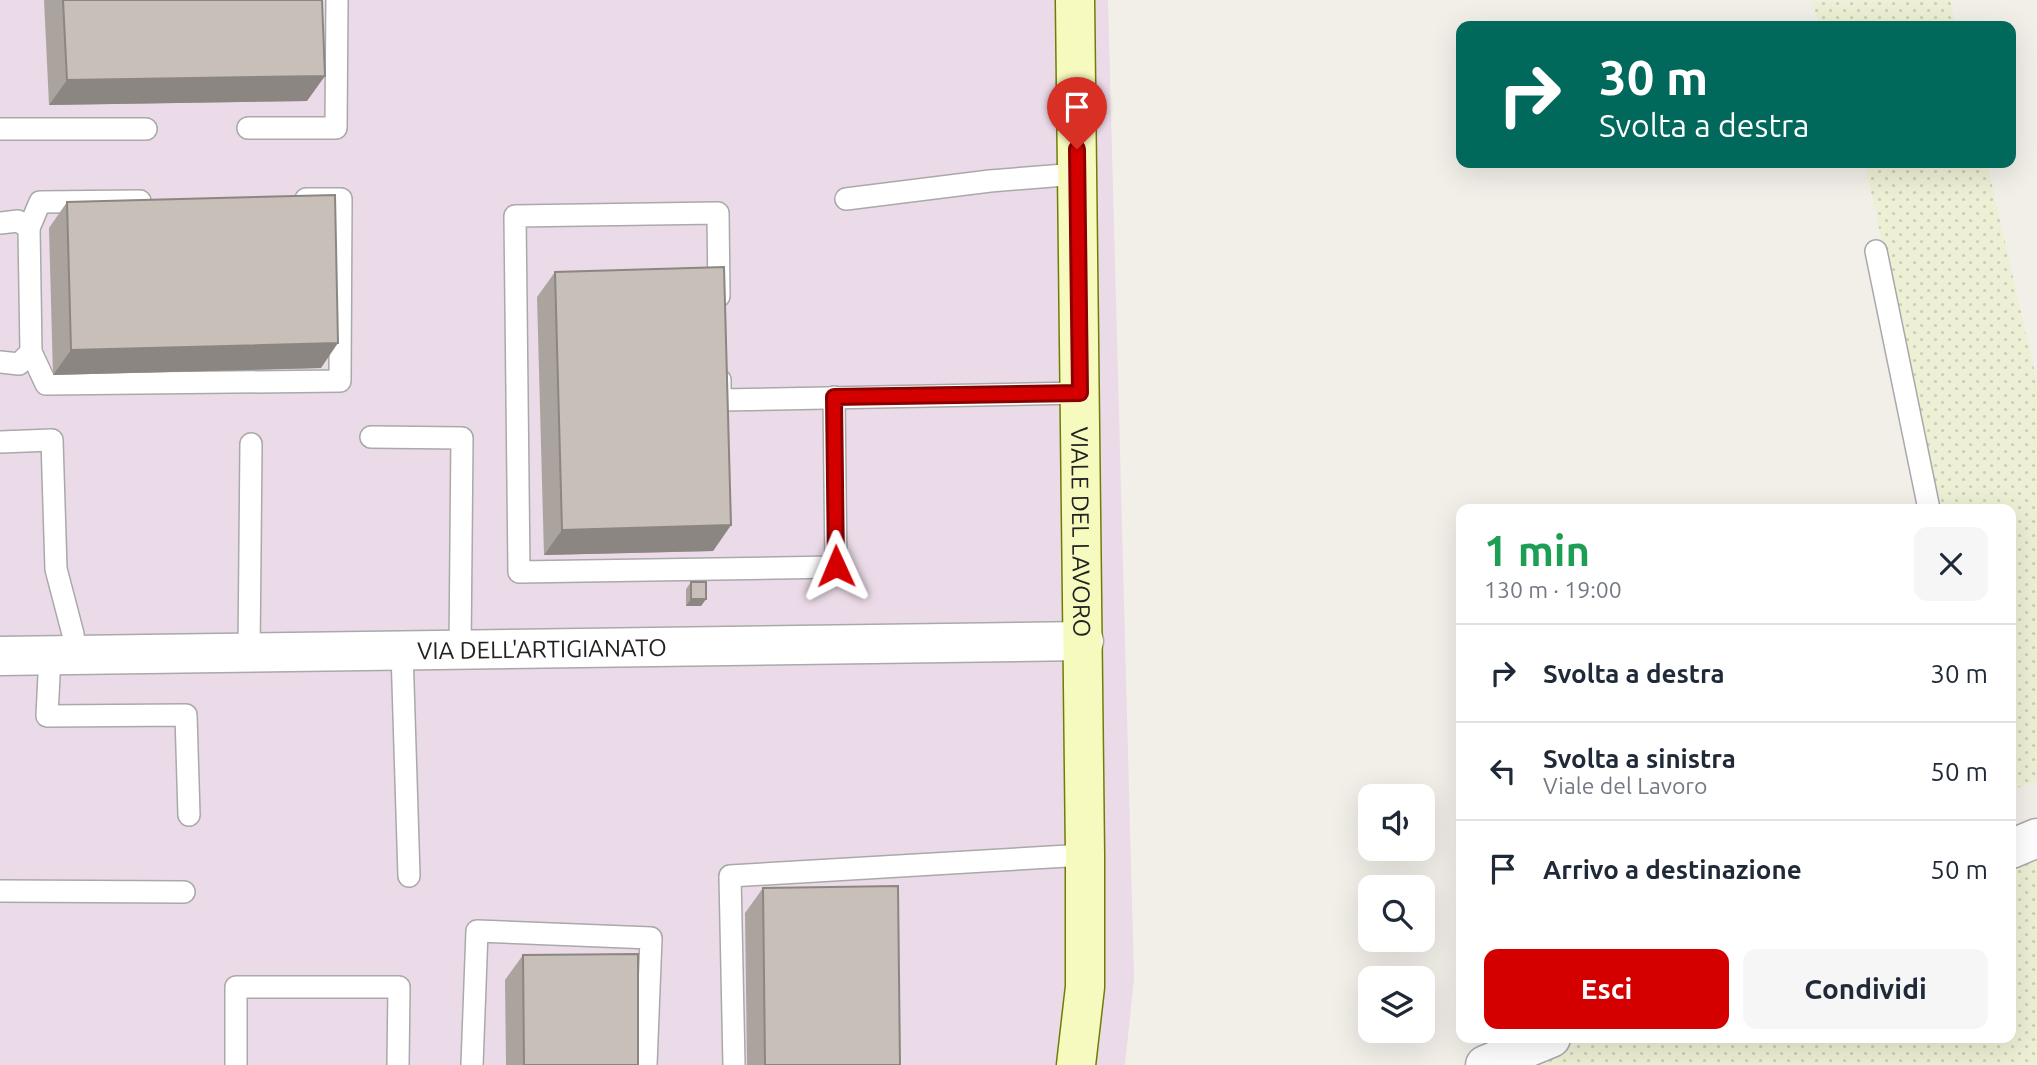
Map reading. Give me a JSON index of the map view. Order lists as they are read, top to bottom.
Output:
{
  "streets": {
    "street": ["VIALE DEL LAVORO", "VIA DELL'ARTIGIANATO"]
  },
  "crossings": [
    ["VIALE DEL LAVORO", "VIA DELL'ARTIGIANATO"]
  ],
  "page": {
    "turn": ["30 m", "Svolta a destra"],
    "heading": ["1 min", "130 m · 19:00"],
    "list": [
      {
        "name": "Svolta a destra",
        "value": "30 m"
      },
      {
        "name": "Svolta a sinistra",
        "note": "Viale del Lavoro",
        "value": "50 m"
      },
      {
        "name": "Arrivo a destinazione",
        "value": "50 m"
      }
    ],
    "buttons": ["Esci", "Condividi"]
  }
}
